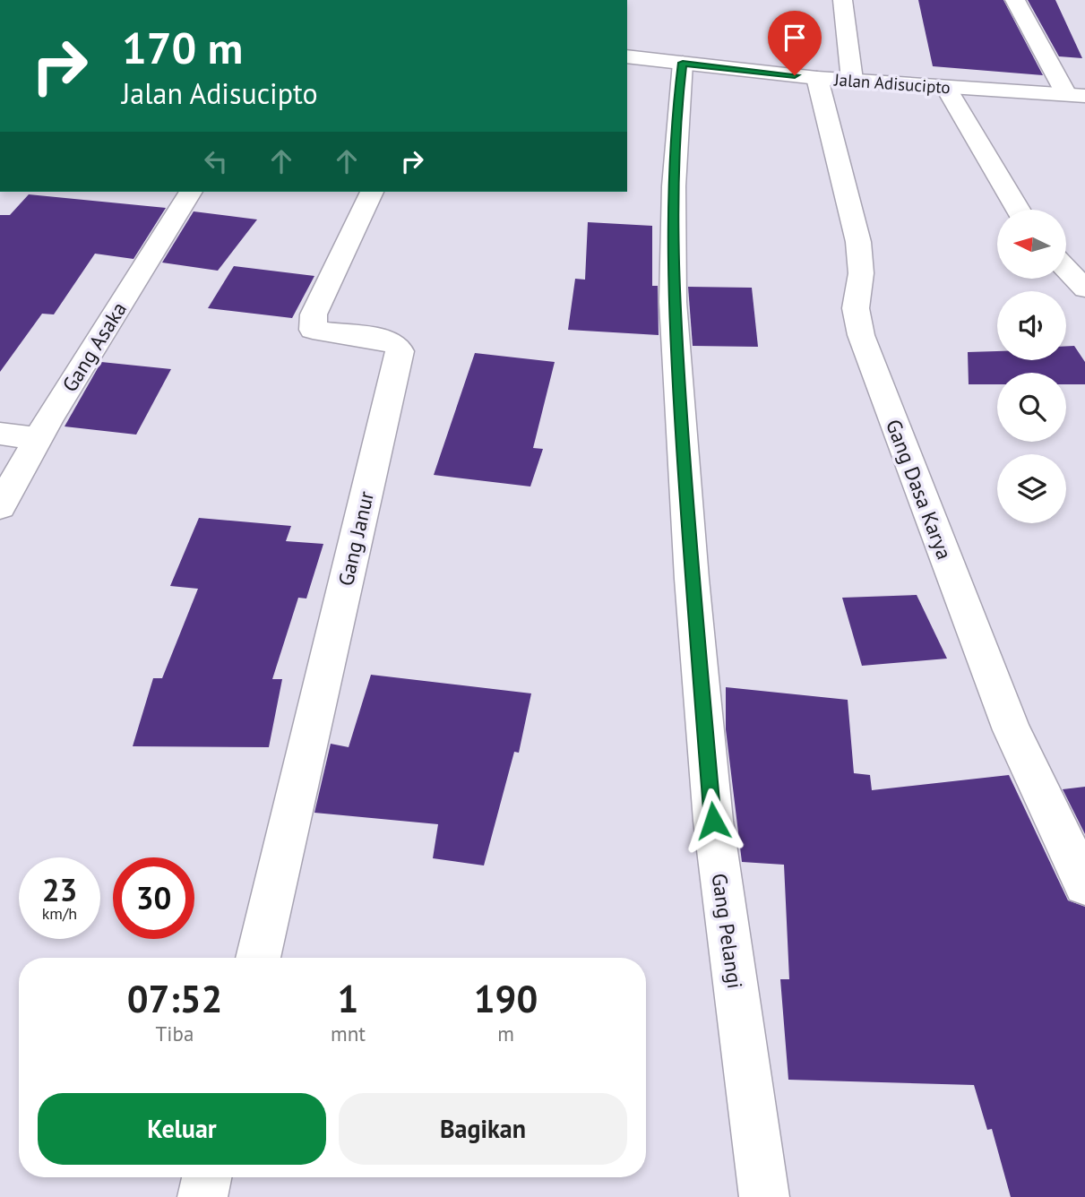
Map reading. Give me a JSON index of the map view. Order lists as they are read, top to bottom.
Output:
{
  "streets": {
    "street": [
      "Jalan Adisucipto",
      "Gang Asaka",
      "Gang Dasa Karya",
      "Gang Janur",
      "Gang Pelangi"
    ]
  },
  "crossings": [
    ["Jalan Adisucipto", "Gang Dasa Karya"],
    ["Jalan Adisucipto", "Gang Pelangi"]
  ],
  "north": "left",
  "page": {
    "turn": ["170 m", "Jalan Adisucipto"],
    "speed": "23 km/h",
    "limit": "30",
    "eta": [
      "07:52",
      "Tiba",
      "1",
      "mnt",
      "190",
      "m"
    ],
    "buttons": ["Keluar", "Bagikan"]
  }
}
